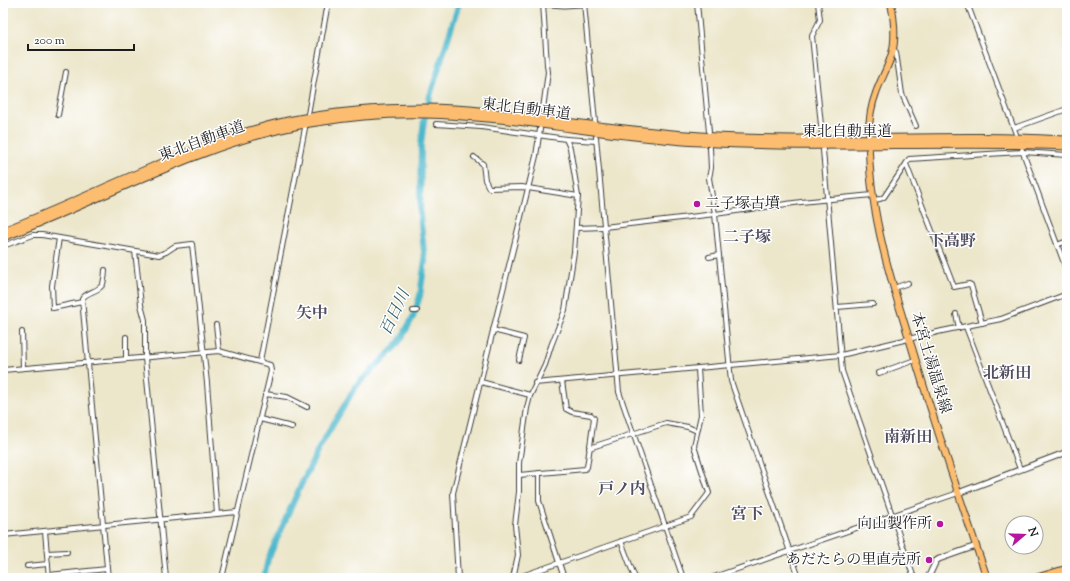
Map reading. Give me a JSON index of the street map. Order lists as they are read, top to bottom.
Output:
{
  "streets": {
    "highway": ["東北自動車道"],
    "main road": ["本宮土湯温泉線"]
  },
  "districts": [
    "二子塚",
    "下高野",
    "矢中",
    "北新田",
    "南新田",
    "戸ノ内",
    "宮下"
  ],
  "water": ["百日川"],
  "places": ["二子塚古墳", "向山製作所", "あだたらの里直売所"],
  "scale_bar": "200 m",
  "north": "right"
}
